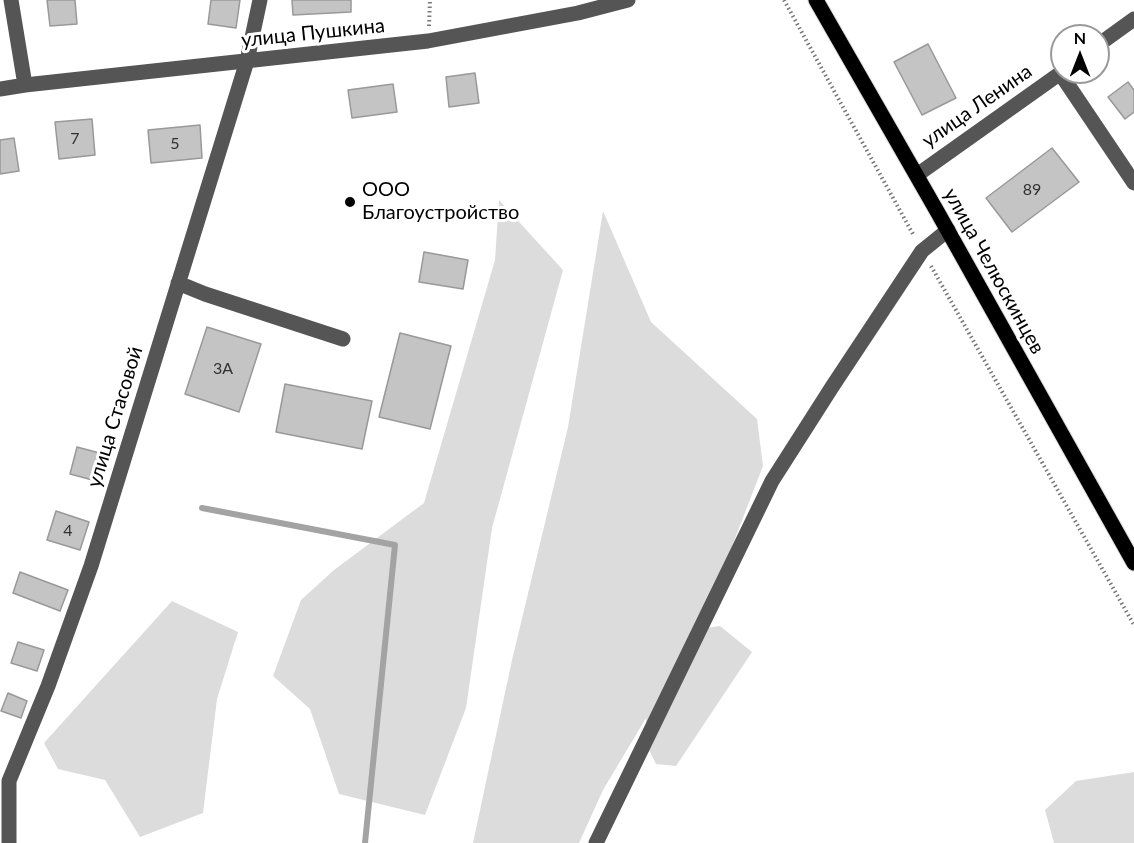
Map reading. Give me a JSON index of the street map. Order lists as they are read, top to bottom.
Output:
{
  "streets": {
    "main road": ["улица Челюскинцев"],
    "street": ["улица Пушкина", "улица Ленина", "улица Стасовой"]
  },
  "crossings": [
    ["улица Пушкина", "улица Стасовой"],
    ["улица Ленина", "улица Челюскинцев"]
  ],
  "places": ["ООО Благоустройство"],
  "house_numbers": [
    "7",
    "5",
    "89",
    "3А",
    "4"
  ],
  "north": "top"
}
